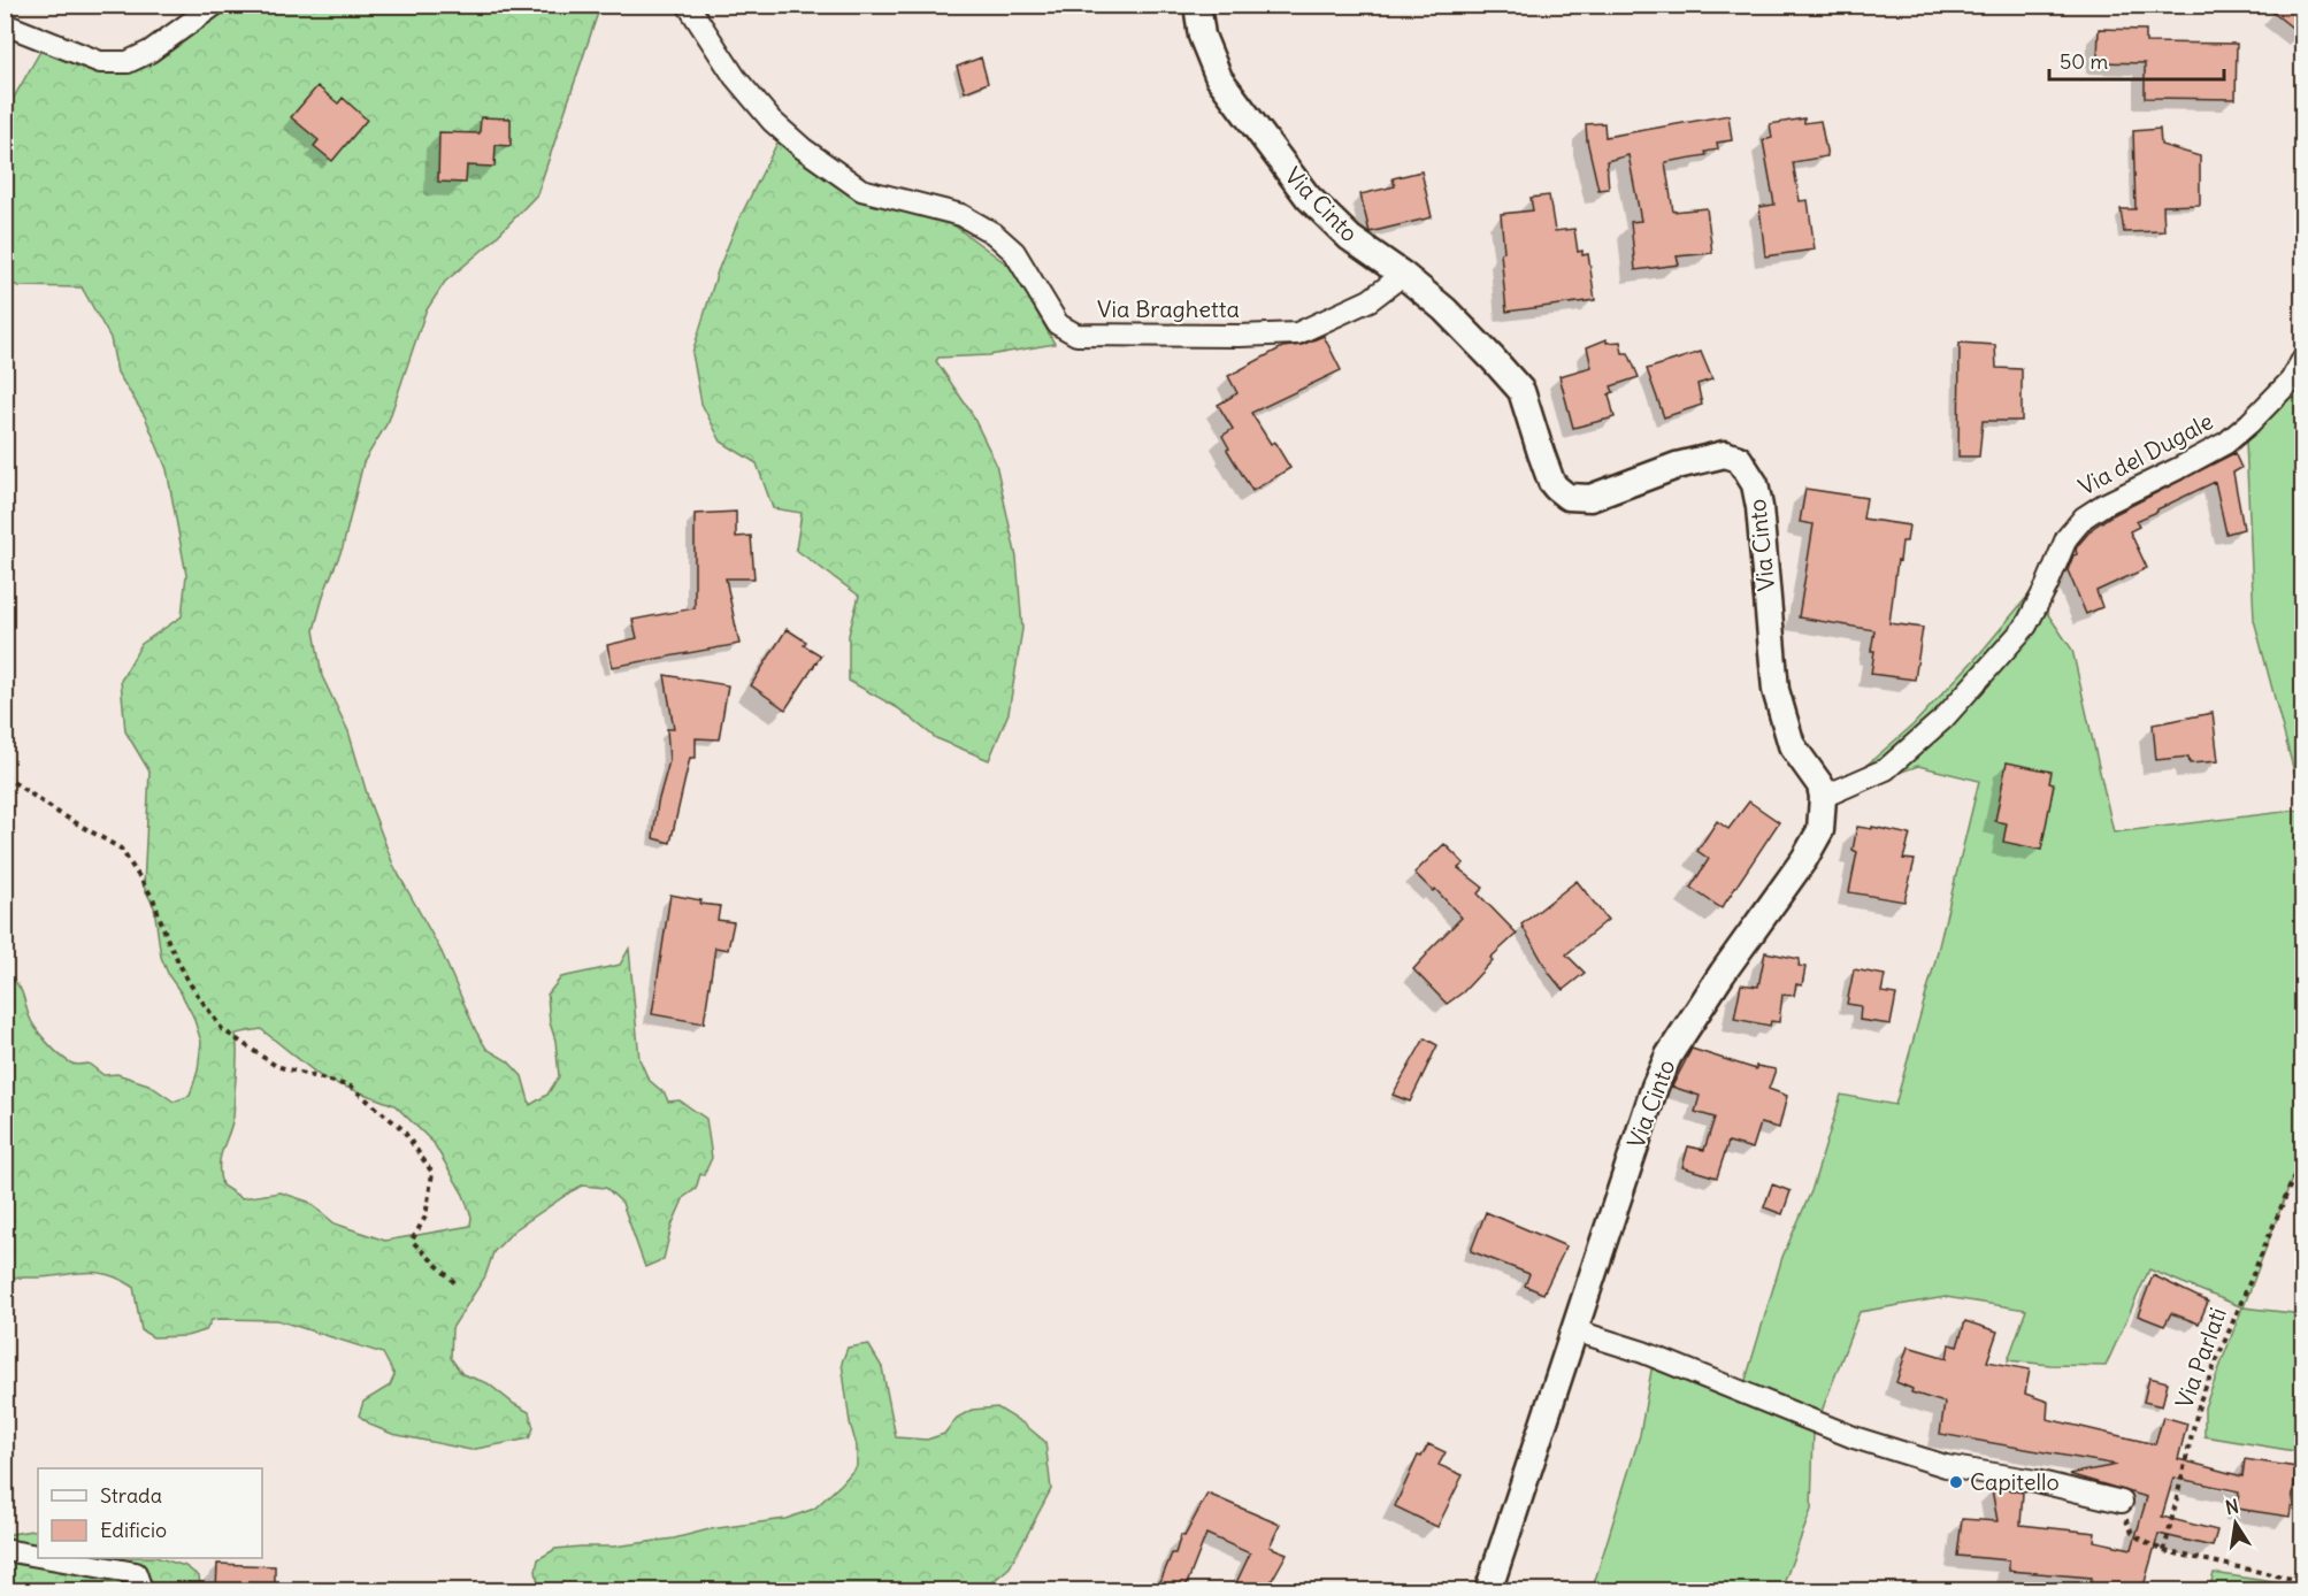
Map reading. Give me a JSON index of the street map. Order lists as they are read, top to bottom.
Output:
{
  "streets": {
    "street": ["Via Cinto", "Via Braghetta", "Via del Dugale"],
    "path": ["Via Parlati"]
  },
  "crossings": [
    ["Via Cinto", "Via Braghetta"],
    ["Via Cinto", "Via del Dugale"]
  ],
  "places": ["Capitello"],
  "legend": ["Strada", "Edificio"],
  "scale_bar": "50 m",
  "north": "top"
}
